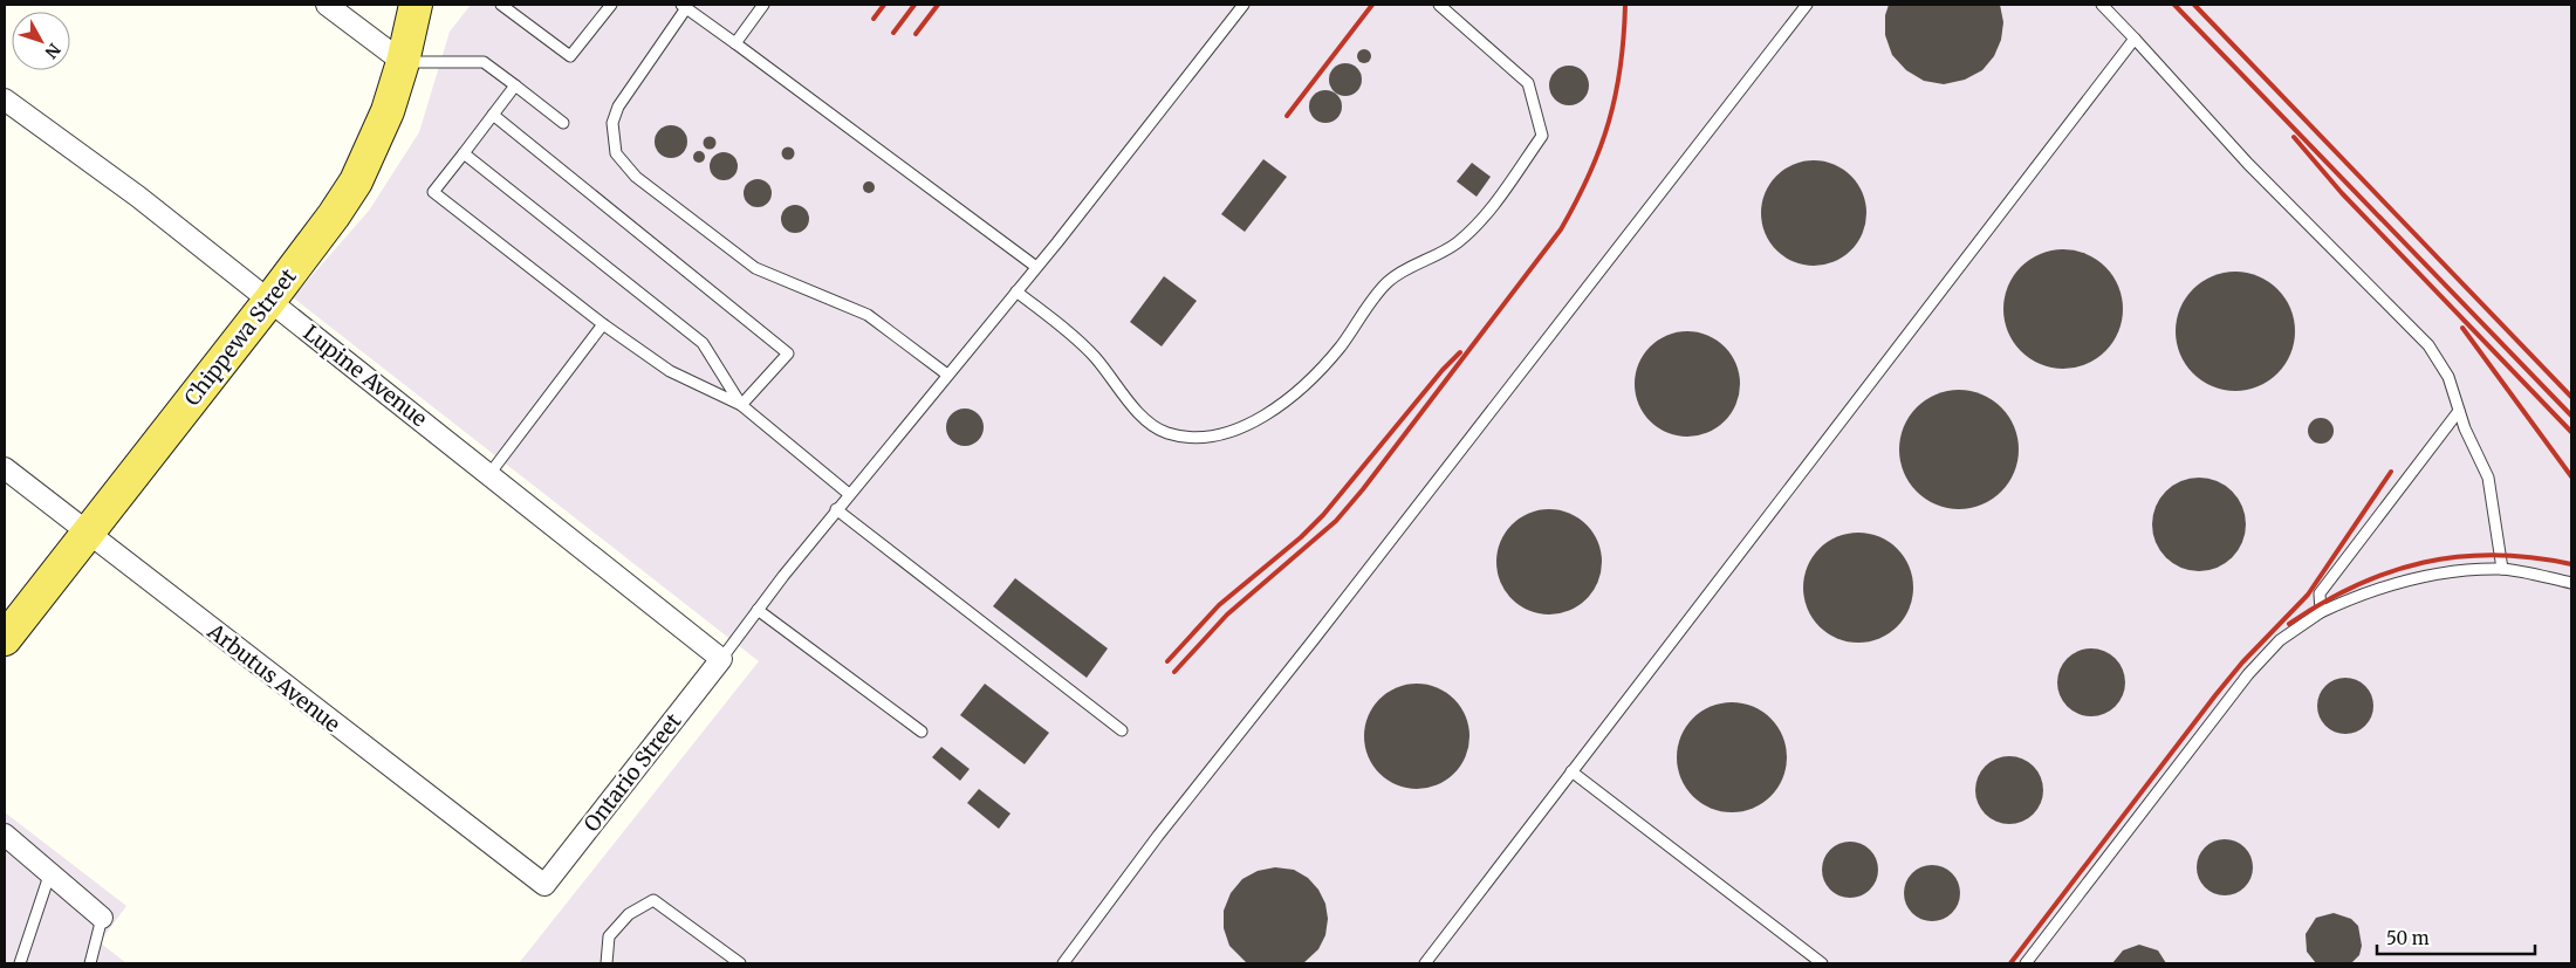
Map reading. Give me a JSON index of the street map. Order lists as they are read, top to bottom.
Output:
{
  "streets": {
    "main road": ["Chippewa Street"],
    "street": ["Lupine Avenue", "Arbutus Avenue", "Ontario Street"]
  },
  "crossings": [
    ["Chippewa Street", "Lupine Avenue"],
    ["Chippewa Street", "Arbutus Avenue"],
    ["Lupine Avenue", "Ontario Street"],
    ["Arbutus Avenue", "Ontario Street"]
  ],
  "scale_bar": "50 m",
  "north": "bottom right"
}
